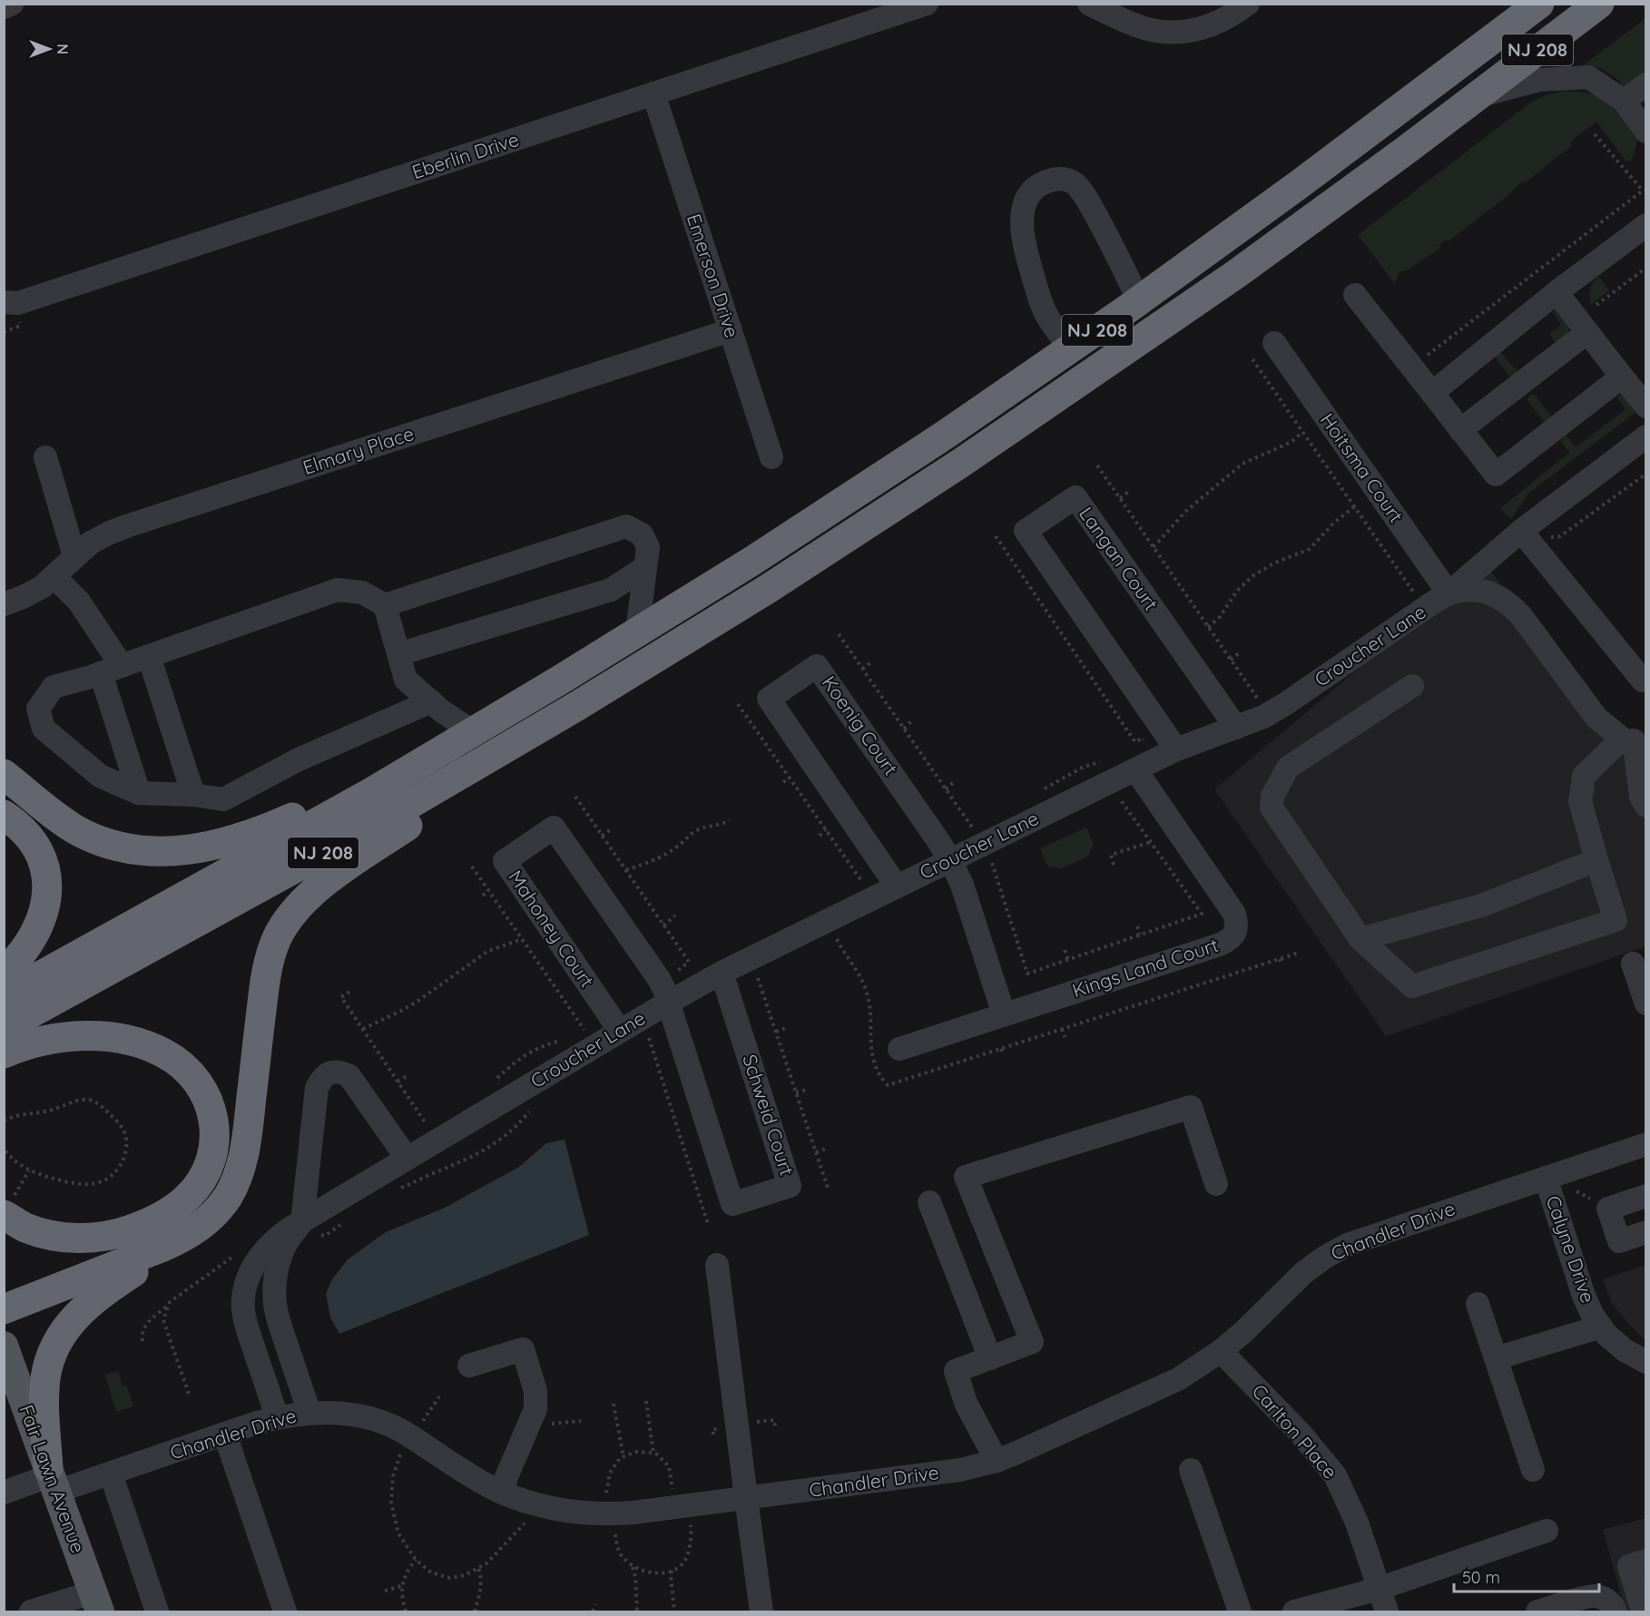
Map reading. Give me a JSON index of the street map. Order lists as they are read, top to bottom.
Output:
{
  "streets": {
    "highway": ["NJ 208"],
    "main road": ["Fair Lawn Avenue"],
    "street": [
      "Eberlin Drive",
      "Emerson Drive",
      "Elmary Place",
      "Hoitsma Court",
      "Langan Court",
      "Croucher Lane",
      "Koenig Court",
      "Mahoney Court",
      "Kings Land Court",
      "Schweid Court",
      "Chandler Drive",
      "Calyne Drive",
      "Carlton Place"
    ]
  },
  "crossings": [
    ["Eberlin Drive", "Emerson Drive"],
    ["Emerson Drive", "Elmary Place"],
    ["Hoitsma Court", "Croucher Lane"],
    ["Langan Court", "Croucher Lane"],
    ["Croucher Lane", "Koenig Court"],
    ["Croucher Lane", "Mahoney Court"],
    ["Croucher Lane", "Kings Land Court"],
    ["Croucher Lane", "Schweid Court"],
    ["Croucher Lane", "Chandler Drive"],
    ["Koenig Court", "Kings Land Court"],
    ["Mahoney Court", "Schweid Court"],
    ["Chandler Drive", "Calyne Drive"],
    ["Chandler Drive", "Carlton Place"],
    ["Chandler Drive", "Fair Lawn Avenue"]
  ],
  "scale_bar": "50 m",
  "north": "right"
}
